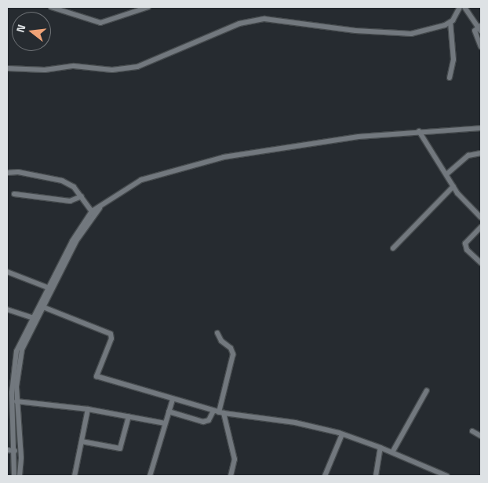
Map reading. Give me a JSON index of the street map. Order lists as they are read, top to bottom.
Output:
{
  "north": "left"
}
